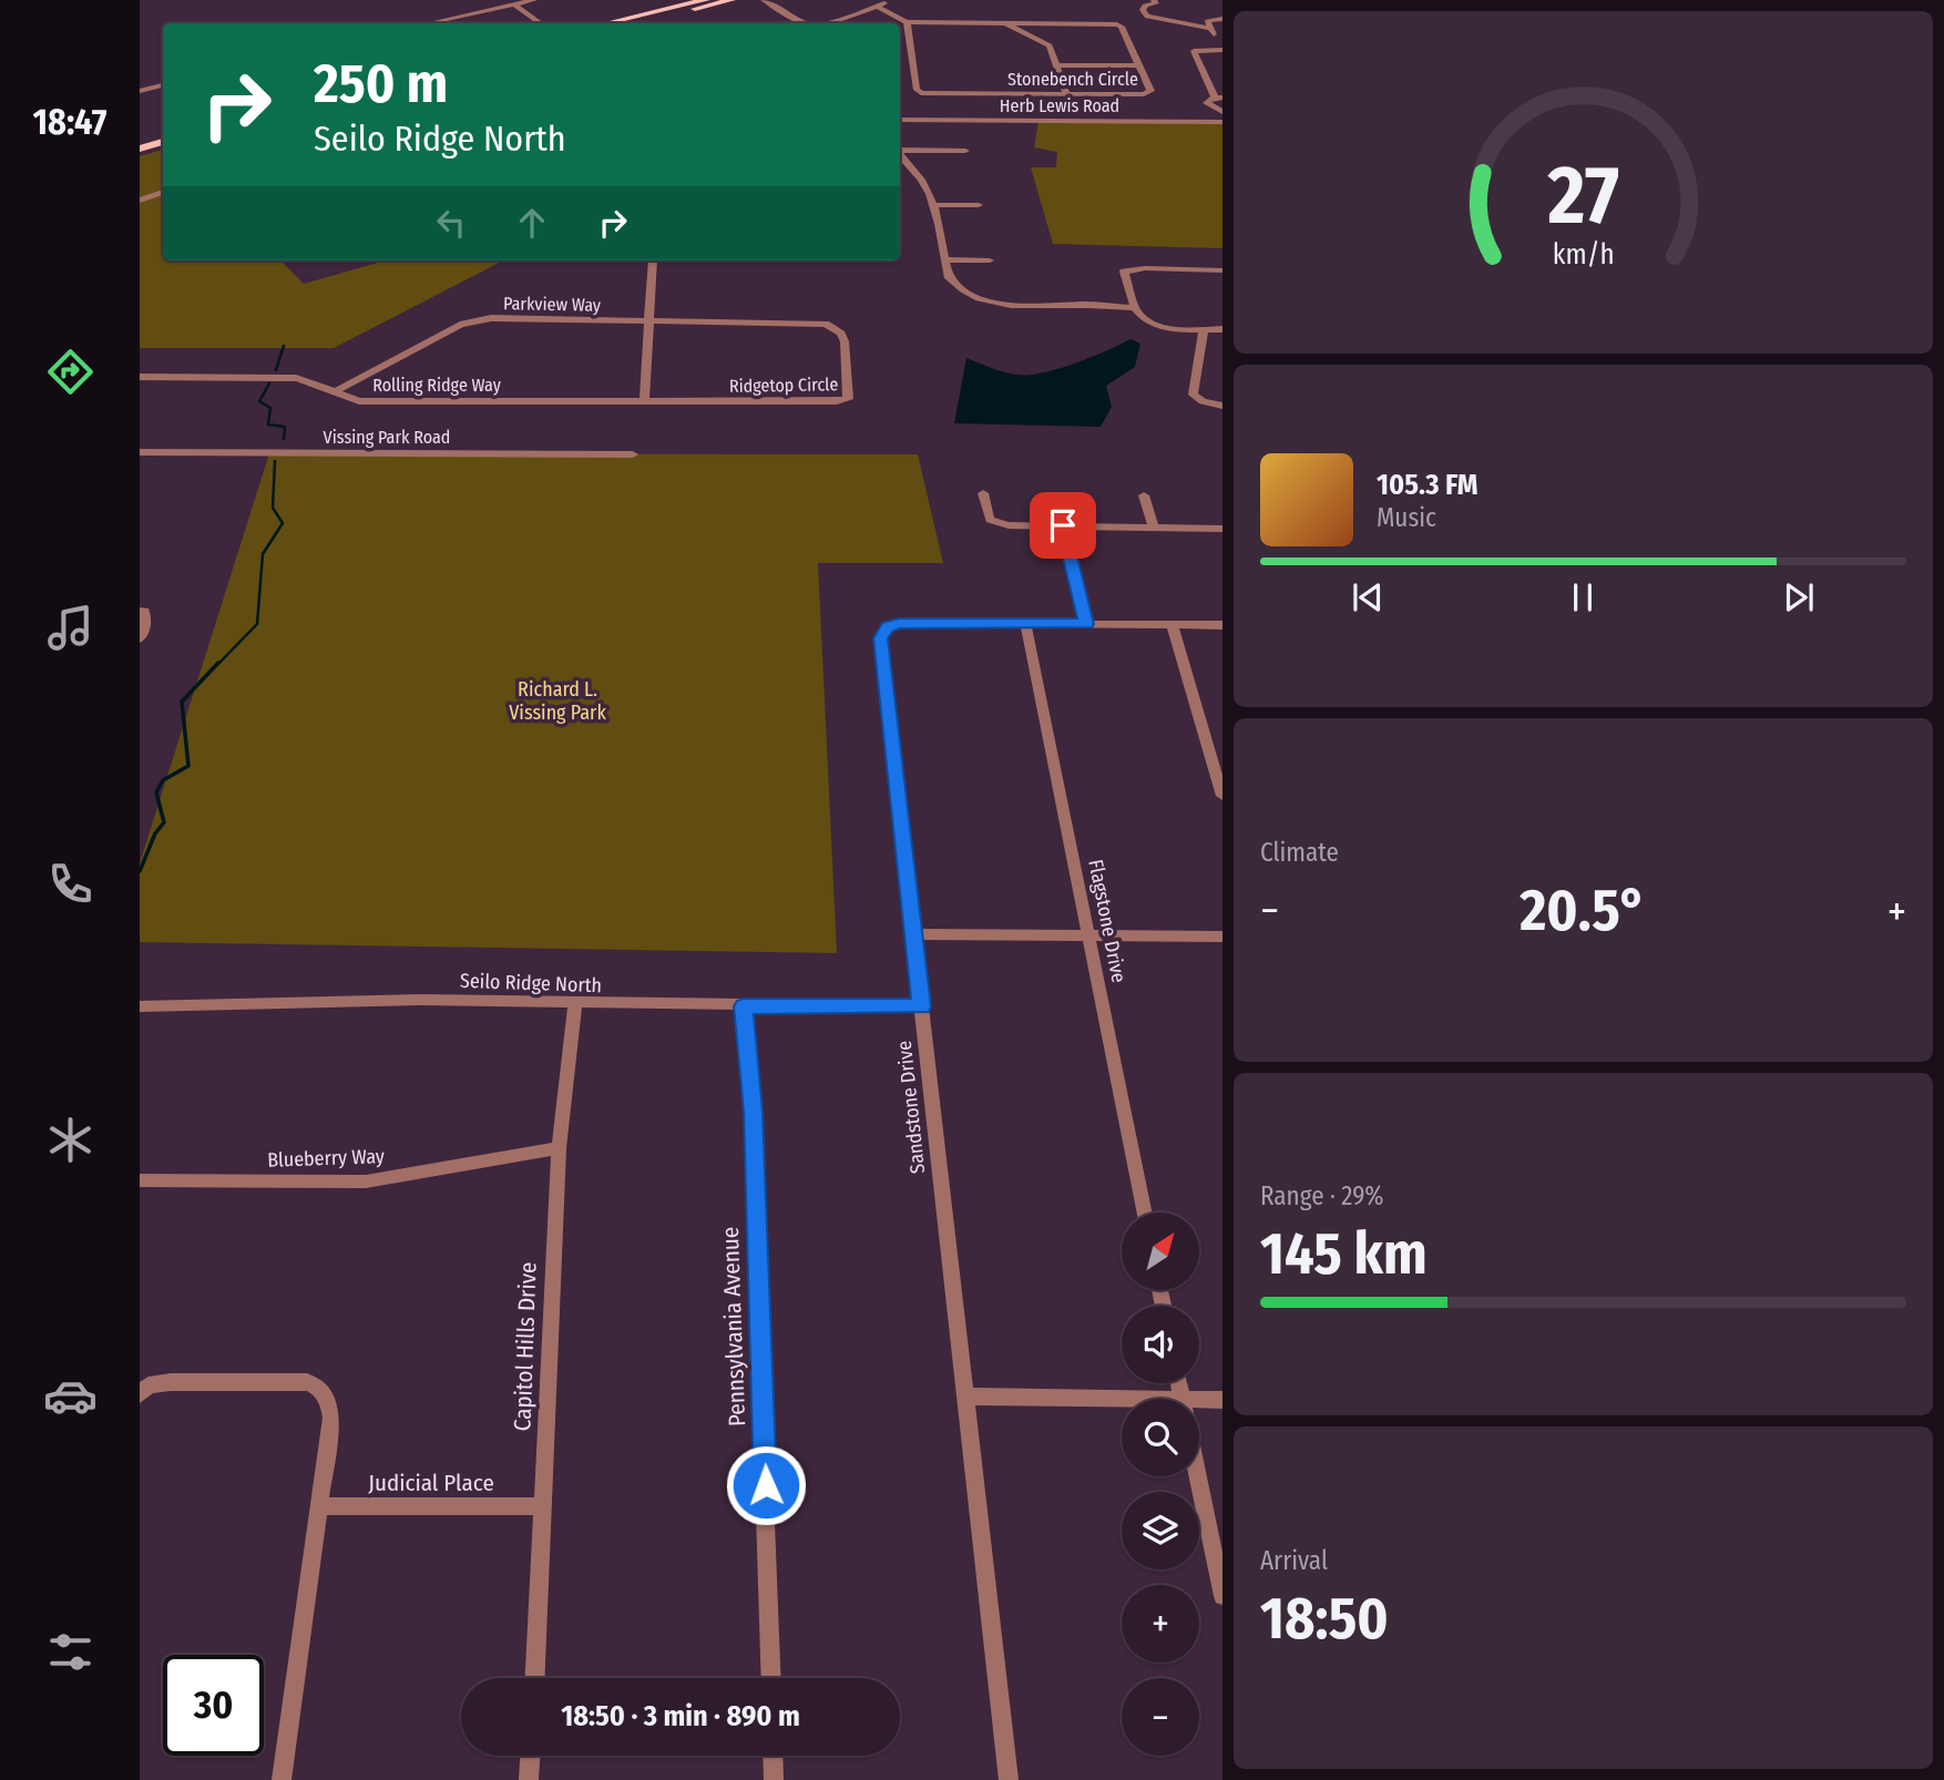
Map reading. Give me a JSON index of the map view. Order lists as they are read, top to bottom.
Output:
{
  "streets": {
    "street": [
      "Stonebench Circle",
      "Herb Lewis Road",
      "Parkview Way",
      "Rolling Ridge Way",
      "Ridgetop Circle",
      "Vissing Park Road",
      "Flagstone Drive",
      "Seilo Ridge North",
      "Sandstone Drive",
      "Blueberry Way",
      "Pennsylvania Avenue",
      "Capitol Hills Drive",
      "Judicial Place"
    ]
  },
  "crossings": [
    ["Parkview Way", "Rolling Ridge Way"],
    ["Parkview Way", "Ridgetop Circle"],
    ["Rolling Ridge Way", "Ridgetop Circle"],
    ["Flagstone Drive", "Sandstone Drive"],
    ["Seilo Ridge North", "Sandstone Drive"],
    ["Seilo Ridge North", "Pennsylvania Avenue"],
    ["Seilo Ridge North", "Capitol Hills Drive"],
    ["Blueberry Way", "Capitol Hills Drive"],
    ["Capitol Hills Drive", "Judicial Place"]
  ],
  "parks": ["Richard L. Vissing Park"],
  "north": "top right",
  "page": {
    "tabs": "18:47",
    "turn": ["250 m", "Seilo Ridge North"],
    "song": ["105.3 FM", "Music"],
    "tile": [
      "Climate",
      ["Range · 29%", "145 km"],
      ["Arrival", "18:50"]
    ],
    "heat": ["−", "20.5°", "+"],
    "map_buttons": ["+", "−"],
    "limit": "30",
    "trip": "18:50 · 3 min · 890 m",
    "gauge": ["27", "km/h"]
  }
}
